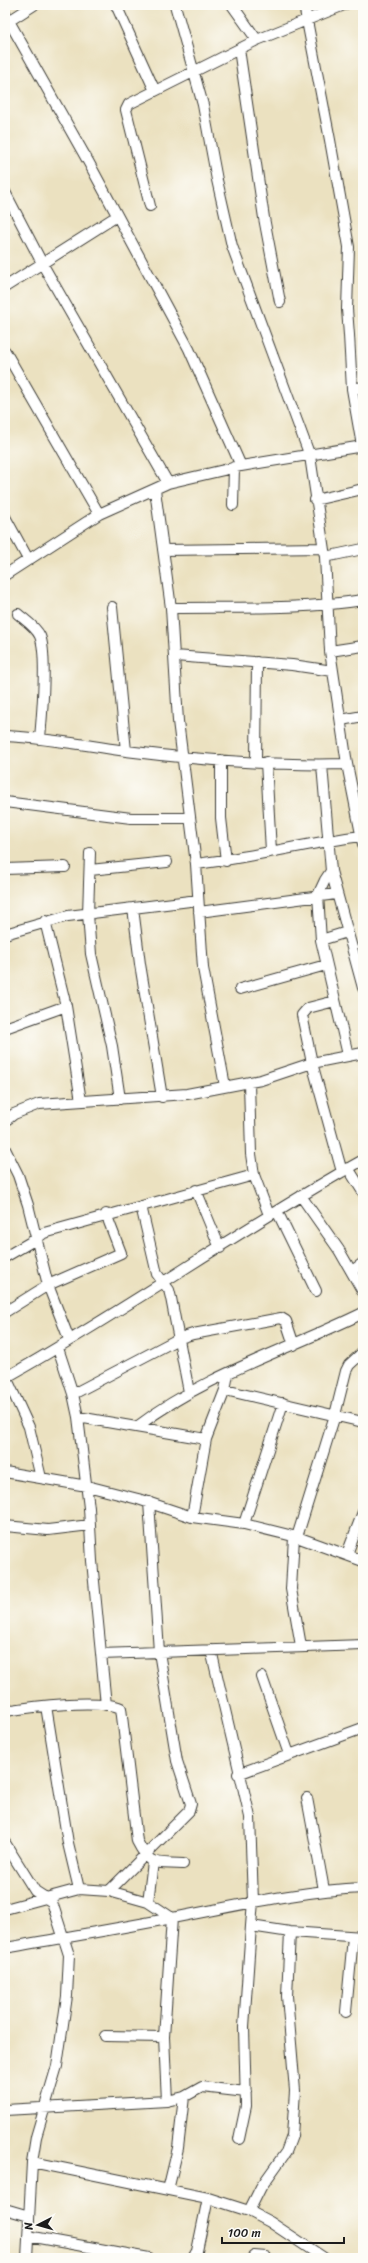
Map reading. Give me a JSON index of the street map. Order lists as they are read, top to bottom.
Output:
{
  "scale_bar": "100 m",
  "north": "left"
}
